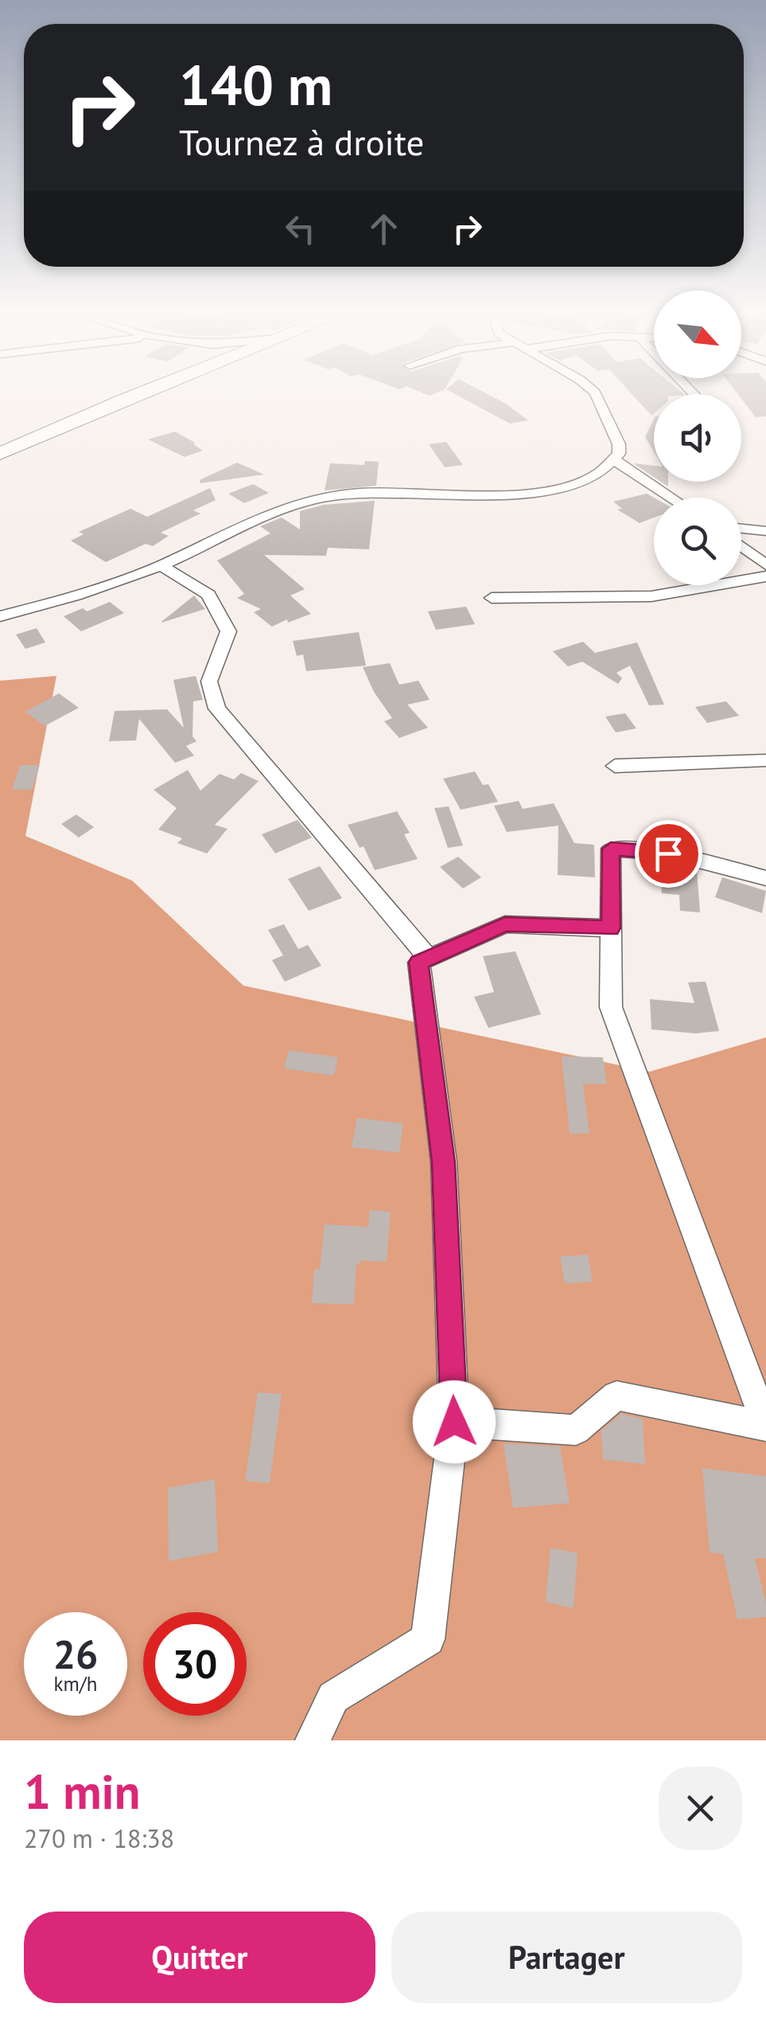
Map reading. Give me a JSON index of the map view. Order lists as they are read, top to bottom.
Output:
{
  "north": "bottom right",
  "page": {
    "turn": ["140 m", "Tournez à droite"],
    "speed": "26 km/h",
    "limit": "30",
    "heading": ["1 min", "270 m · 18:38"],
    "buttons": ["Quitter", "Partager"]
  }
}
